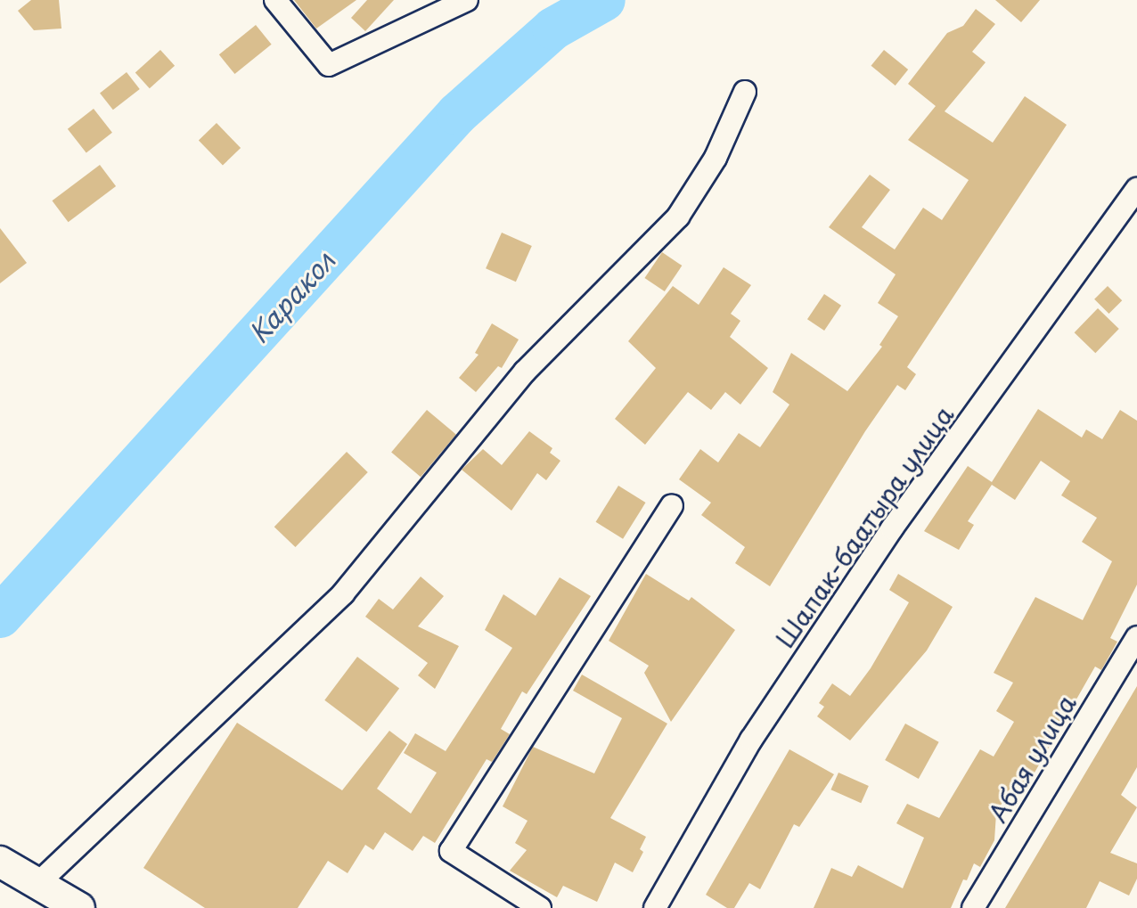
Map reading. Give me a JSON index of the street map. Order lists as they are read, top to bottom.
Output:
{
  "streets": {
    "street": ["Шапак-баатыра улица", "Абая улица"]
  },
  "water": ["Каракол"]
}
